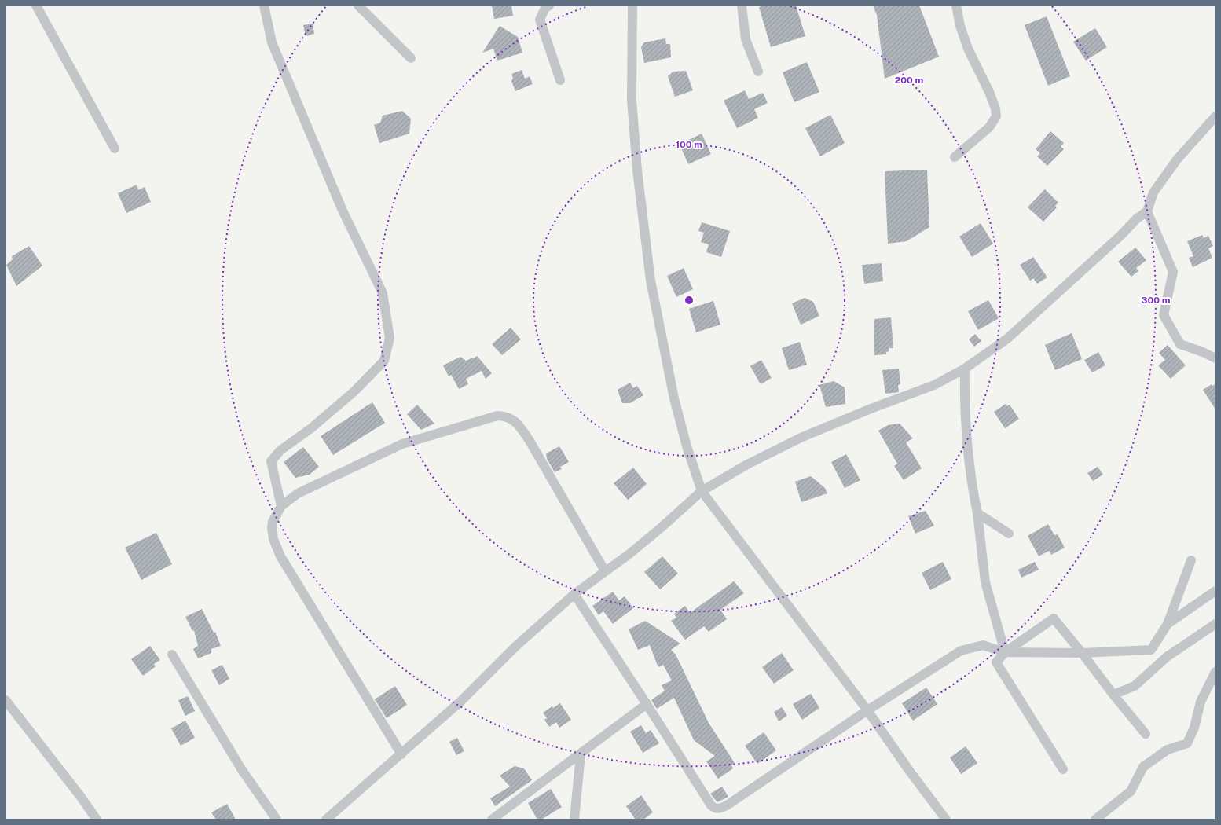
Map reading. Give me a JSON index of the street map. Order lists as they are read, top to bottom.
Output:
{
  "rings": ["200 m", "100 m", "300 m"]
}
